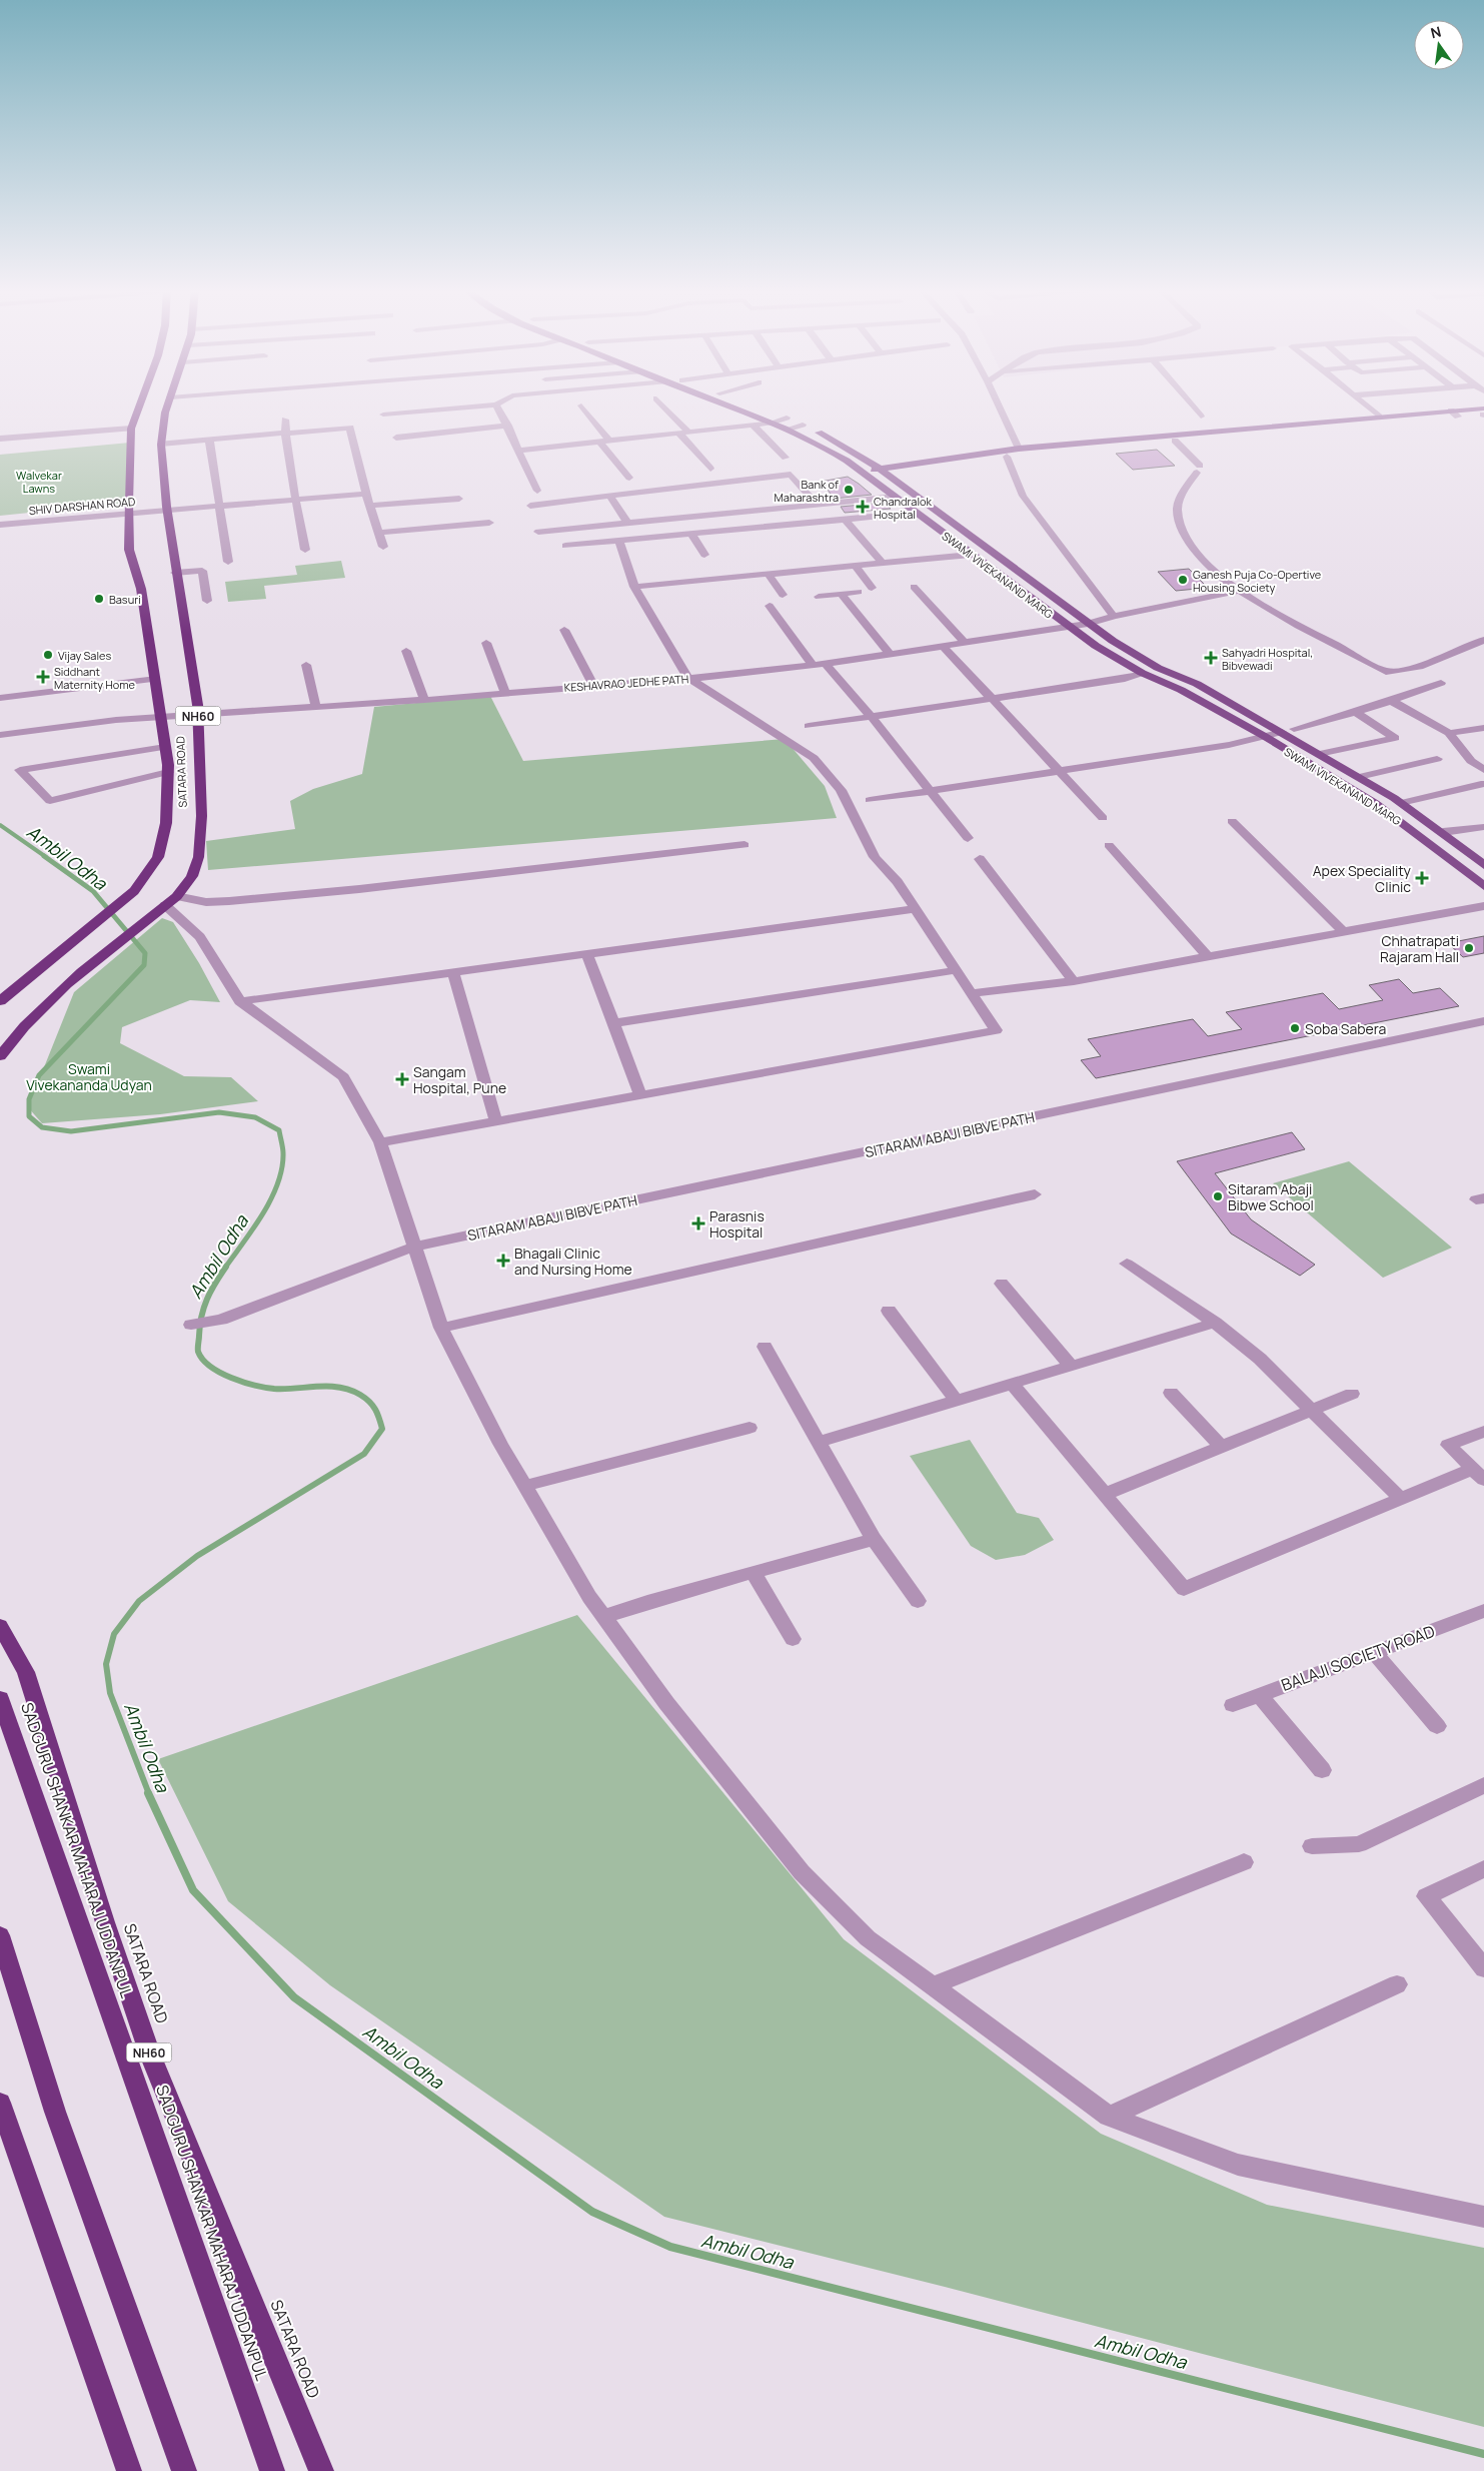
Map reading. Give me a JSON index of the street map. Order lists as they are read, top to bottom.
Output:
{
  "streets": {
    "highway": ["NH60", "SATARA ROAD", "SADGURU SHANKAR MAHARAJ UDDANPUL"],
    "main road": ["SWAMI VIVEKANAND MARG"],
    "street": [
      "SHIV DARSHAN ROAD",
      "KESHAVRAO JEDHE PATH",
      "SITARAM ABAJI BIBVE PATH",
      "BALAJI SOCIETY ROAD"
    ]
  },
  "crossings": [
    ["SHIV DARSHAN ROAD", "SATARA ROAD"],
    ["SWAMI VIVEKANAND MARG", "KESHAVRAO JEDHE PATH"],
    ["KESHAVRAO JEDHE PATH", "SATARA ROAD"]
  ],
  "water": ["Ambil Odha"],
  "parks": ["Walvekar Lawns", "Swami Vivekananda Udyan"],
  "places": {
    "other": [
      "Bank of Maharashtra",
      "Ganesh Puja Co-Opertive Housing Society",
      "Basuri",
      "Vijay Sales",
      "Chhatrapati Rajaram Hall",
      "Soba Sabera",
      "Sitaram Abaji Bibwe School"
    ],
    "health": [
      "Chandralok Hospital",
      "Sahyadri Hospital, Bibvewadi",
      "Siddhant Maternity Home",
      "Apex Speciality Clinic",
      "Sangam Hospital, Pune",
      "Parasnis Hospital",
      "Bhagali Clinic and Nursing Home"
    ]
  },
  "north": "top"
}
